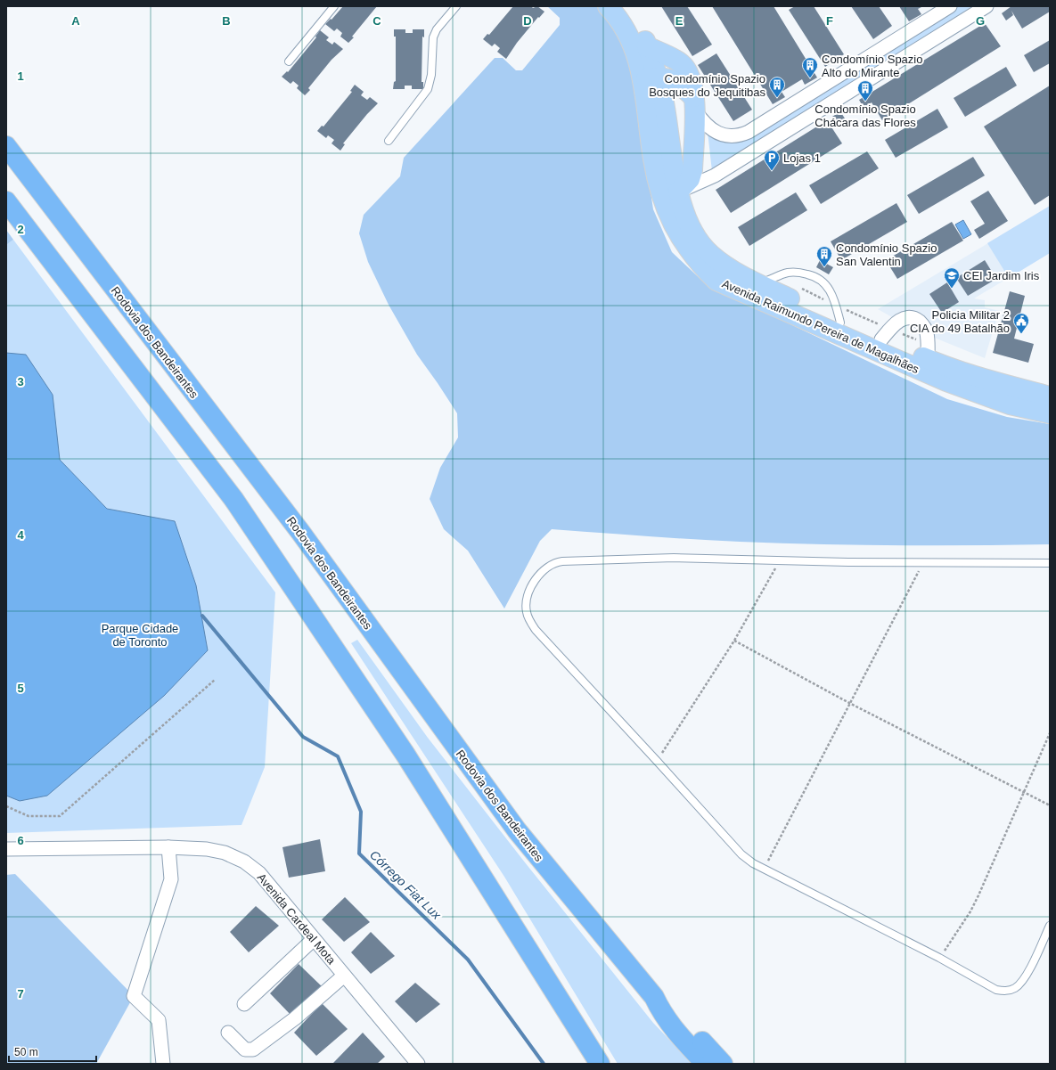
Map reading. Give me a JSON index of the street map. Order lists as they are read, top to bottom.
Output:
{
  "streets": {
    "highway": ["Rodovia dos Bandeirantes"],
    "main road": ["Avenida Raimundo Pereira de Magalhães"],
    "street": ["Avenida Cardeal Mota"]
  },
  "water": ["Córrego Fiat Lux"],
  "parks": ["Parque Cidade de Toronto"],
  "places": {
    "building": [
      "Condomínio Spazio Alto do Mirante",
      "Condomínio Spazio Bosques do Jequitibas",
      "Condomínio Spazio Chácara das Flores",
      "Condomínio Spazio San Valentin"
    ],
    "parking": ["Lojas 1"],
    "school or university": ["CEI Jardim Iris"],
    "public building": ["Policia Militar 2 CIA do 49 Batalhão"]
  },
  "scale_bar": "50 m",
  "grid": {
    "columns": [
      "A",
      "B",
      "C",
      "D",
      "E",
      "F",
      "G"
    ],
    "rows": [
      "1",
      "2",
      "3",
      "4",
      "5",
      "6",
      "7"
    ]
  }
}
